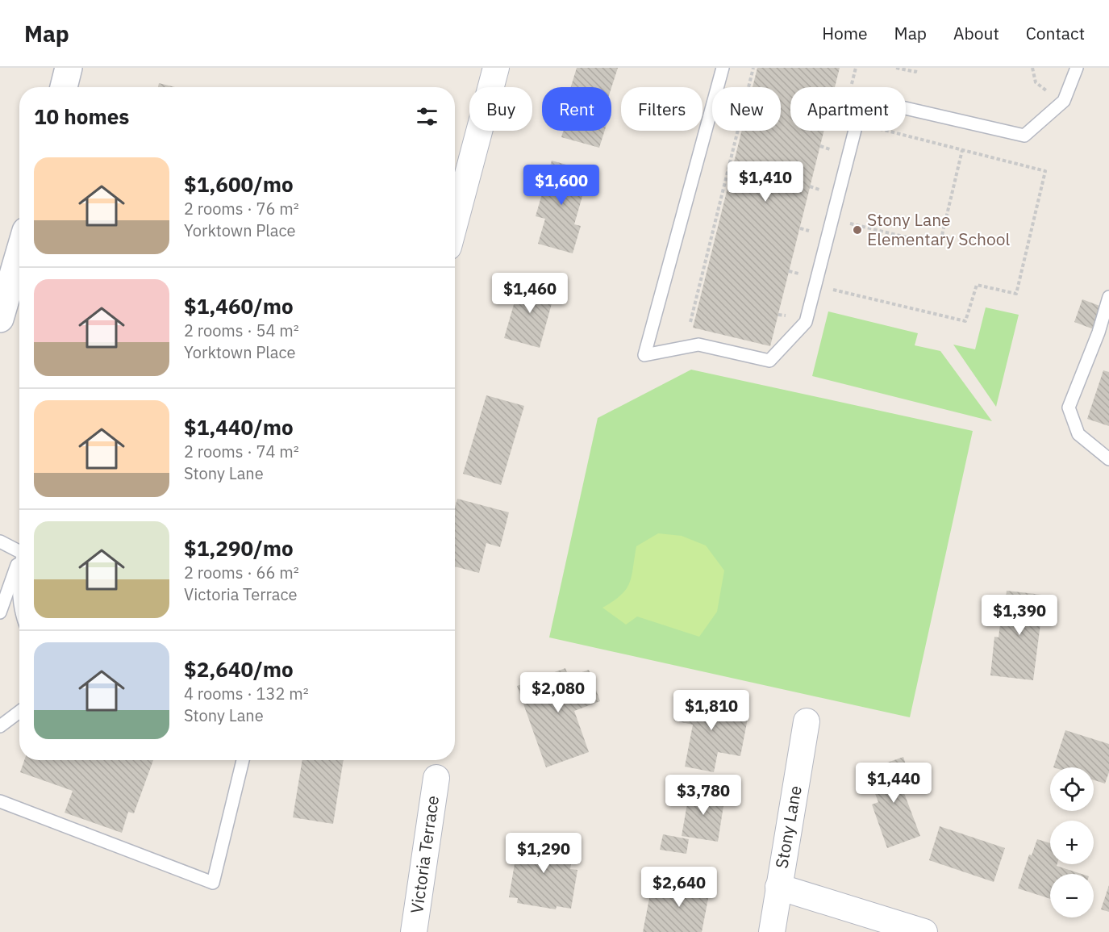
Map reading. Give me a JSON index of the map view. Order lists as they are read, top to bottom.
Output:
{
  "streets": {
    "street": ["Stony Lane", "Victoria Terrace"]
  },
  "places": ["Stony Lane Elementary School"],
  "page": {
    "header": "Map",
    "nav": [
      "Home",
      "Map",
      "About",
      "Contact"
    ],
    "chip": [
      "Buy",
      "Rent",
      "Filters",
      "New",
      "Apartment"
    ],
    "heading": "10 homes",
    "list": [
      {
        "name": "$1,600/mo",
        "note": "2 rooms · 76 m² · Yorktown Place"
      },
      {
        "name": "$1,460/mo",
        "note": "2 rooms · 54 m² · Yorktown Place"
      },
      {
        "name": "$1,440/mo",
        "note": "2 rooms · 74 m² · Stony Lane"
      },
      {
        "name": "$1,290/mo",
        "note": "2 rooms · 66 m² · Victoria Terrace"
      },
      {
        "name": "$2,640/mo",
        "note": "4 rooms · 132 m² · Stony Lane"
      }
    ],
    "price": [
      "$1,410",
      "$1,600",
      "$1,460",
      "$1,390",
      "$2,080",
      "$1,810",
      "$1,440",
      "$3,780",
      "$1,290",
      "$2,640"
    ],
    "map_buttons": ["+", "−"]
  }
}
